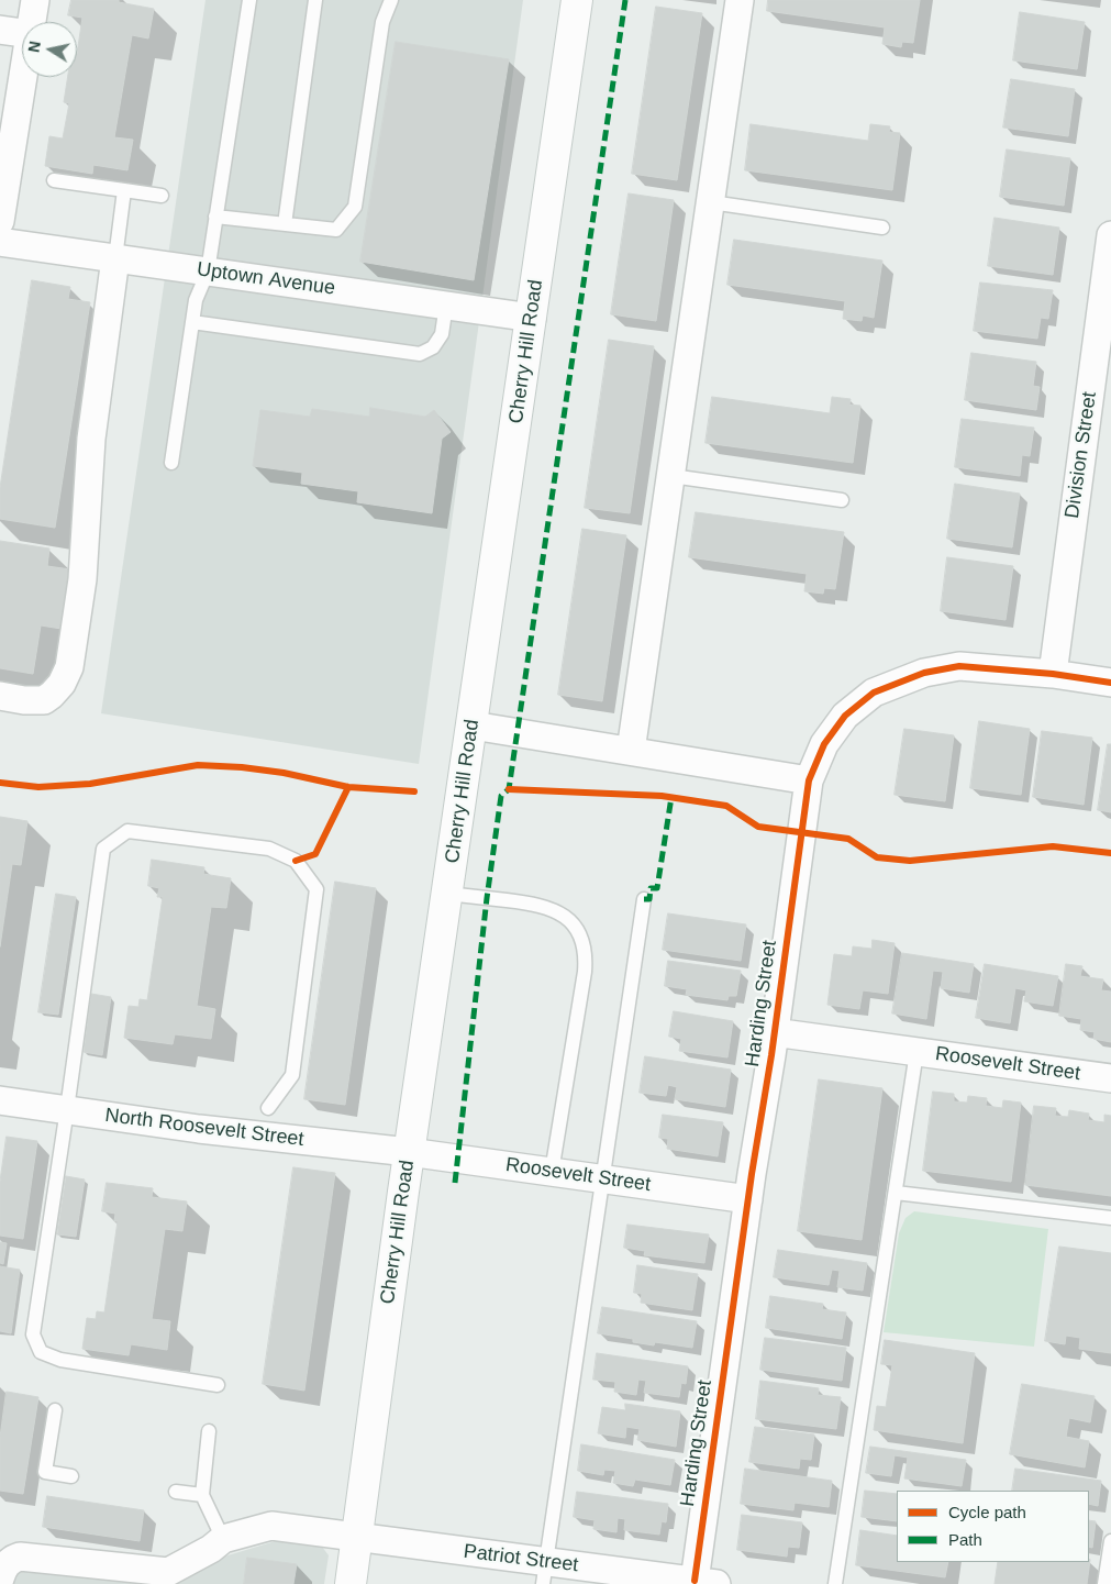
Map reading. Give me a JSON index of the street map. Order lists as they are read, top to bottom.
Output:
{
  "streets": {
    "main road": ["Cherry Hill Road"],
    "street": [
      "Uptown Avenue",
      "Division Street",
      "Harding Street",
      "Roosevelt Street",
      "North Roosevelt Street",
      "Patriot Street"
    ]
  },
  "crossings": [
    ["Uptown Avenue", "Cherry Hill Road"],
    ["Cherry Hill Road", "Roosevelt Street"],
    ["Cherry Hill Road", "North Roosevelt Street"],
    ["Cherry Hill Road", "Patriot Street"],
    ["Division Street", "Harding Street"],
    ["Harding Street", "Roosevelt Street"],
    ["Harding Street", "Patriot Street"],
    ["Roosevelt Street", "North Roosevelt Street"]
  ],
  "legend": ["Cycle path", "Path"],
  "north": "left"
}
